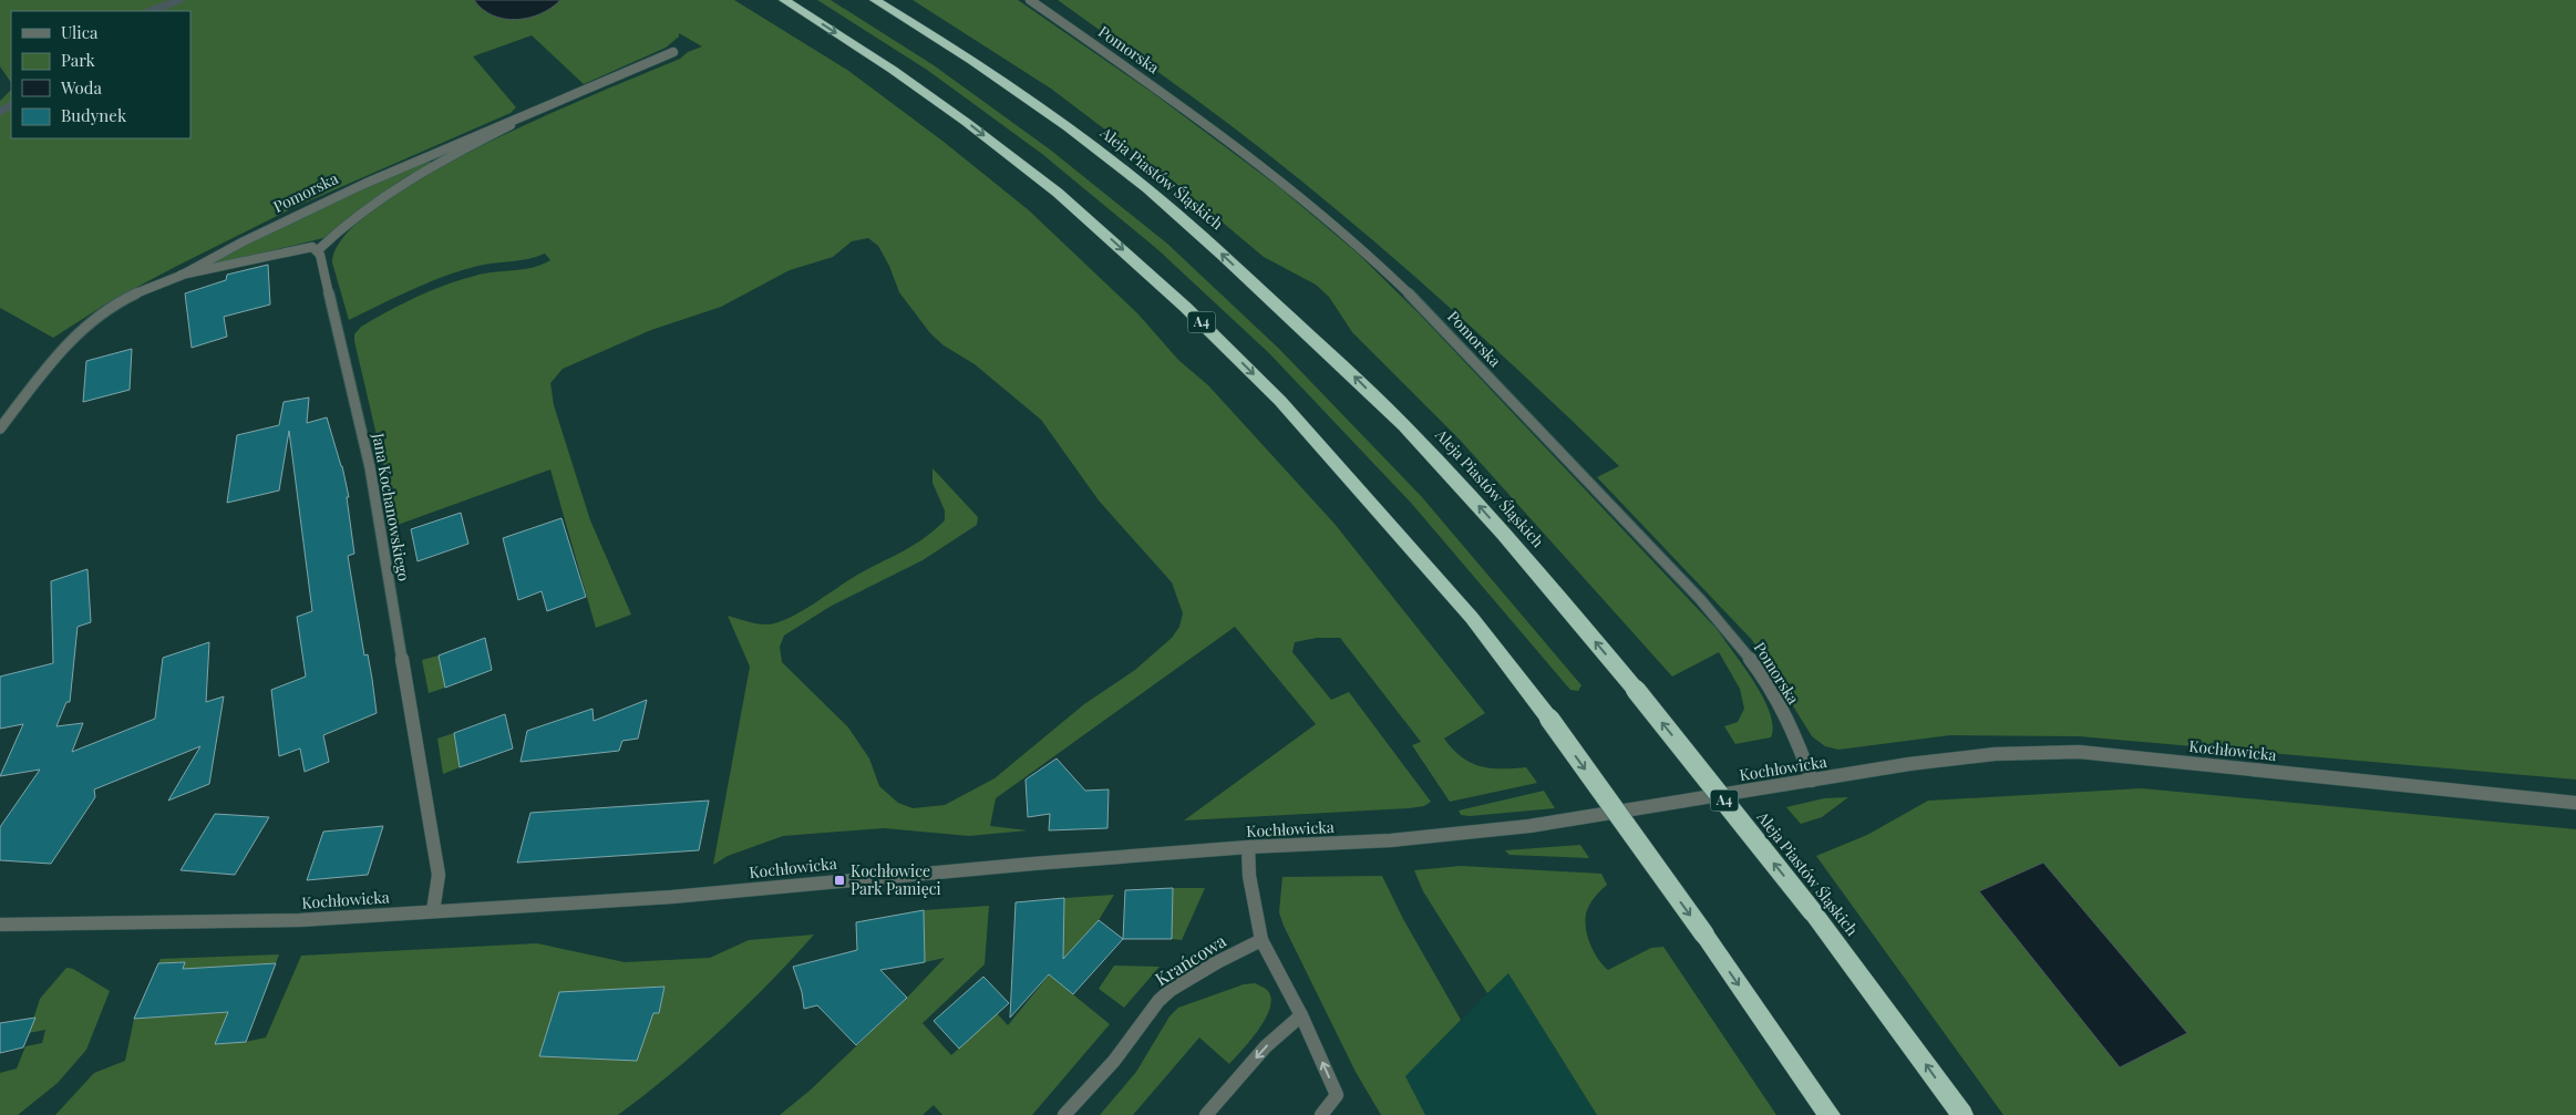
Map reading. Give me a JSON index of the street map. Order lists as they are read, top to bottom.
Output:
{
  "streets": {
    "highway": ["Aleja Piastów Śląskich", "A4"],
    "street": [
      "Pomorska",
      "Jana Kochanowskiego",
      "Kochłowicka",
      "Krańcowa"
    ]
  },
  "crossings": [
    ["Pomorska", "Kochłowicka"],
    ["Jana Kochanowskiego", "Kochłowicka"]
  ],
  "places": {
    "transit": ["Kochłowice Park Pamięci"]
  },
  "legend": [
    "Ulica",
    "Park",
    "Woda",
    "Budynek"
  ]
}
